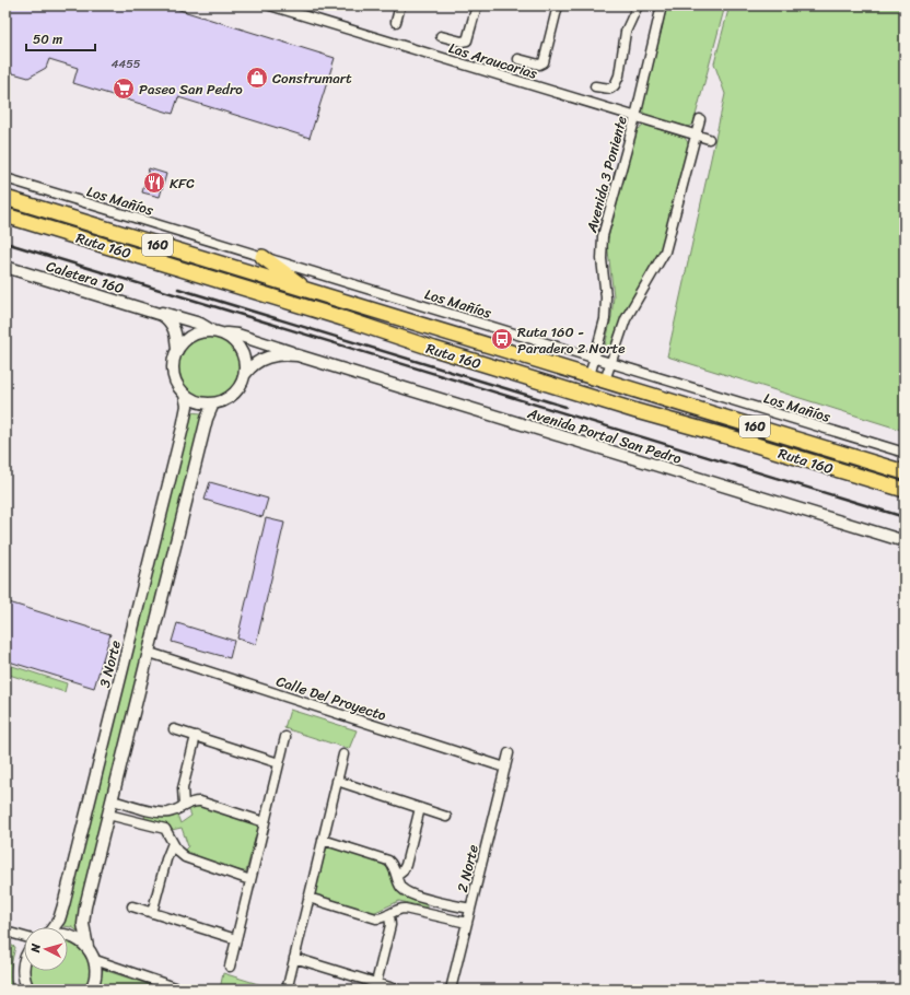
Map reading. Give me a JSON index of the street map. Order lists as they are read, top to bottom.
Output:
{
  "streets": {
    "highway": ["Ruta 160", "160"],
    "street": [
      "Las Araucarias",
      "Avenida 3 Poniente",
      "Los Mañíos",
      "Caletera 160",
      "Avenida Portal San Pedro",
      "3 Norte",
      "Calle Del Proyecto",
      "2 Norte"
    ]
  },
  "crossings": [
    ["Las Araucarias", "Avenida 3 Poniente"],
    ["Avenida 3 Poniente", "Los Mañíos"],
    ["Avenida 3 Poniente", "Ruta 160"],
    ["Caletera 160", "Avenida Portal San Pedro"],
    ["Caletera 160", "3 Norte"],
    ["Avenida Portal San Pedro", "3 Norte"],
    ["Calle Del Proyecto", "2 Norte"]
  ],
  "places": {
    "shop": ["Construmart"],
    "supermarket": ["Paseo San Pedro"],
    "restaurant": ["KFC"],
    "bus stop": ["Ruta 160 - Paradero 2 Norte"]
  },
  "house_numbers": ["4455"],
  "scale_bar": "50 m",
  "north": "left"
}
